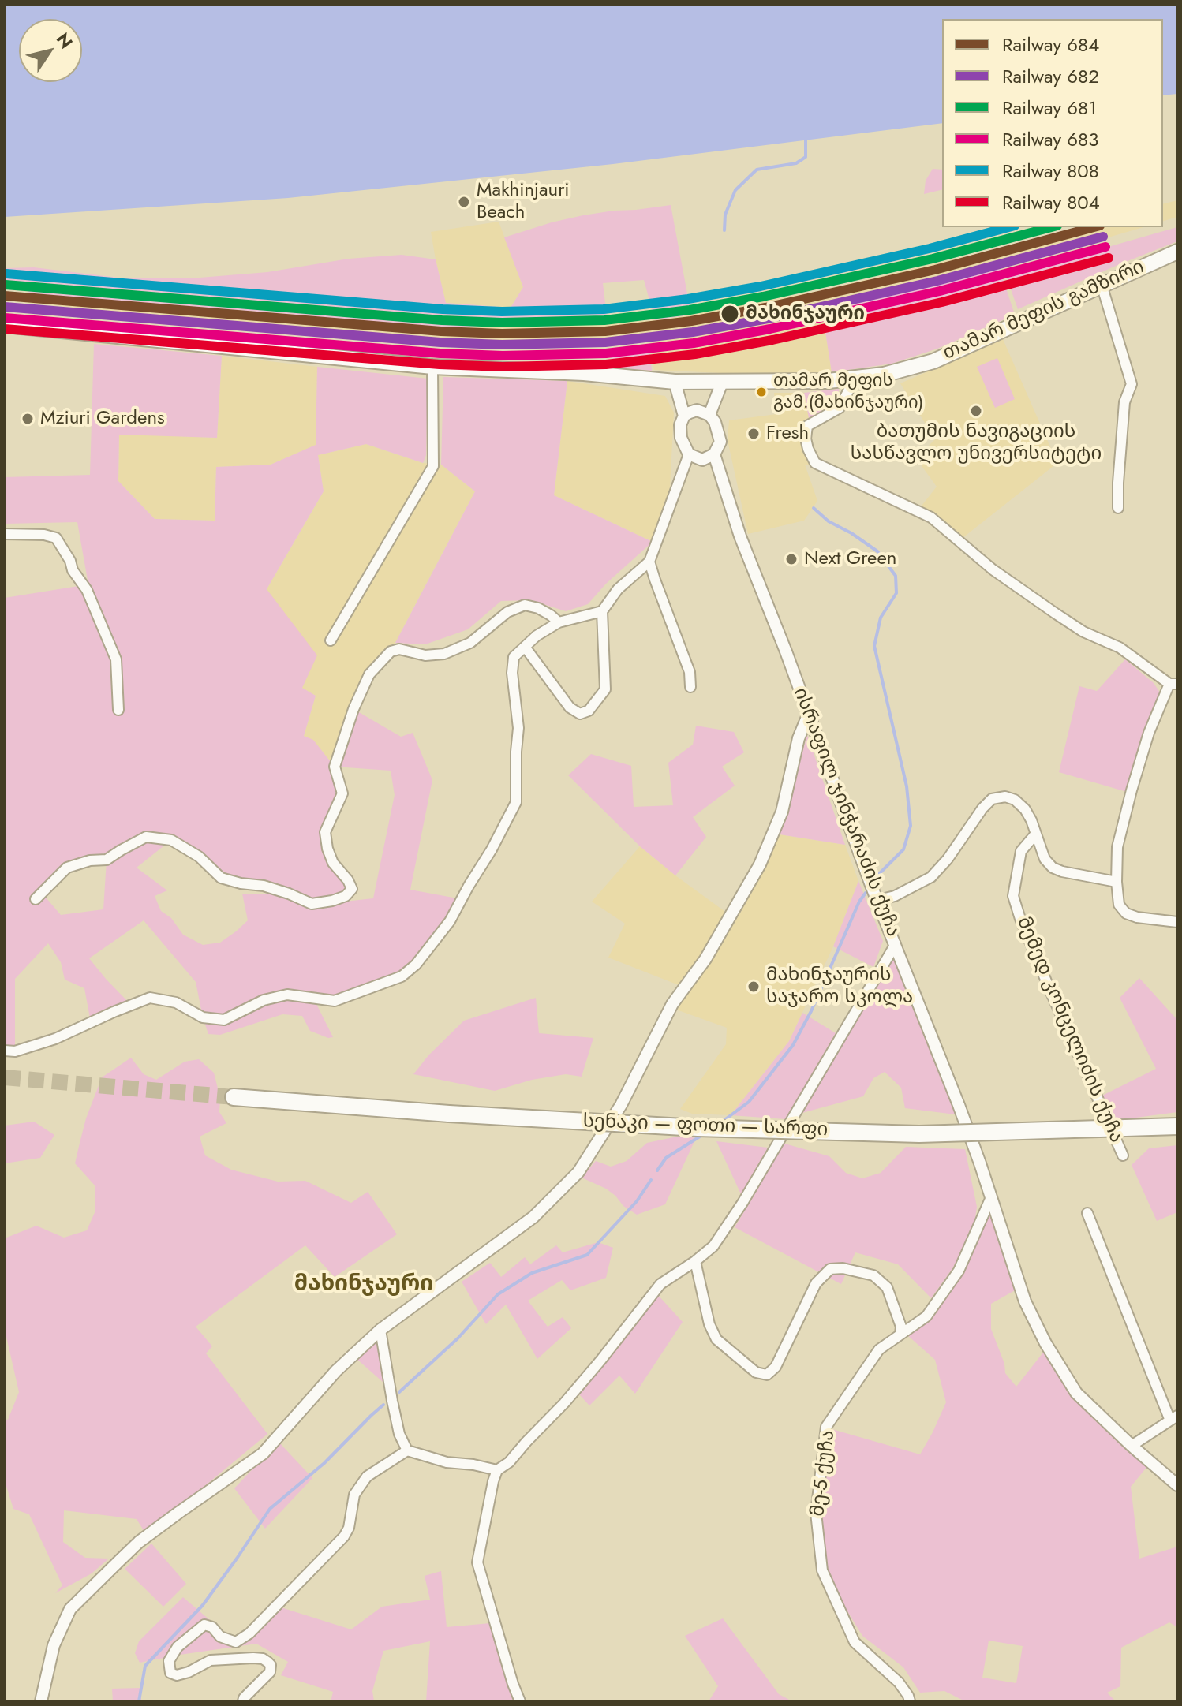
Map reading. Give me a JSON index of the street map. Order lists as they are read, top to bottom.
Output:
{
  "streets": {
    "highway": ["სენაკი — ფოთი — სარფი"],
    "main road": ["თამარ მეფის გამზირი"],
    "street": ["ისრაფილ ჯინჭარაძის ქუჩა", "მემედ კონცელიძის ქუჩა", "მე-5 ქუჩა"]
  },
  "crossings": [
    ["ისრაფილ ჯინჭარაძის ქუჩა", "მე-5 ქუჩა"]
  ],
  "districts": ["მახინჯაური"],
  "places": [
    "Makhinjauri Beach",
    "მახინჯაური",
    "თამარ მეფის გამ.(მახინჯაური)",
    "ბათუმის ნავიგაციის სასწავლო უნივერსიტეტი",
    "Mziuri Gardens",
    "Fresh",
    "Next Green",
    "მახინჯაურის საჯარო სკოლა"
  ],
  "lines": [
    "rail line 684",
    "rail line 681",
    "rail line 808",
    "rail line 682",
    "rail line 683",
    "rail line 804"
  ],
  "legend": [
    "Railway 684",
    "Railway 682",
    "Railway 681",
    "Railway 683",
    "Railway 808",
    "Railway 804"
  ],
  "north": "top right"
}
